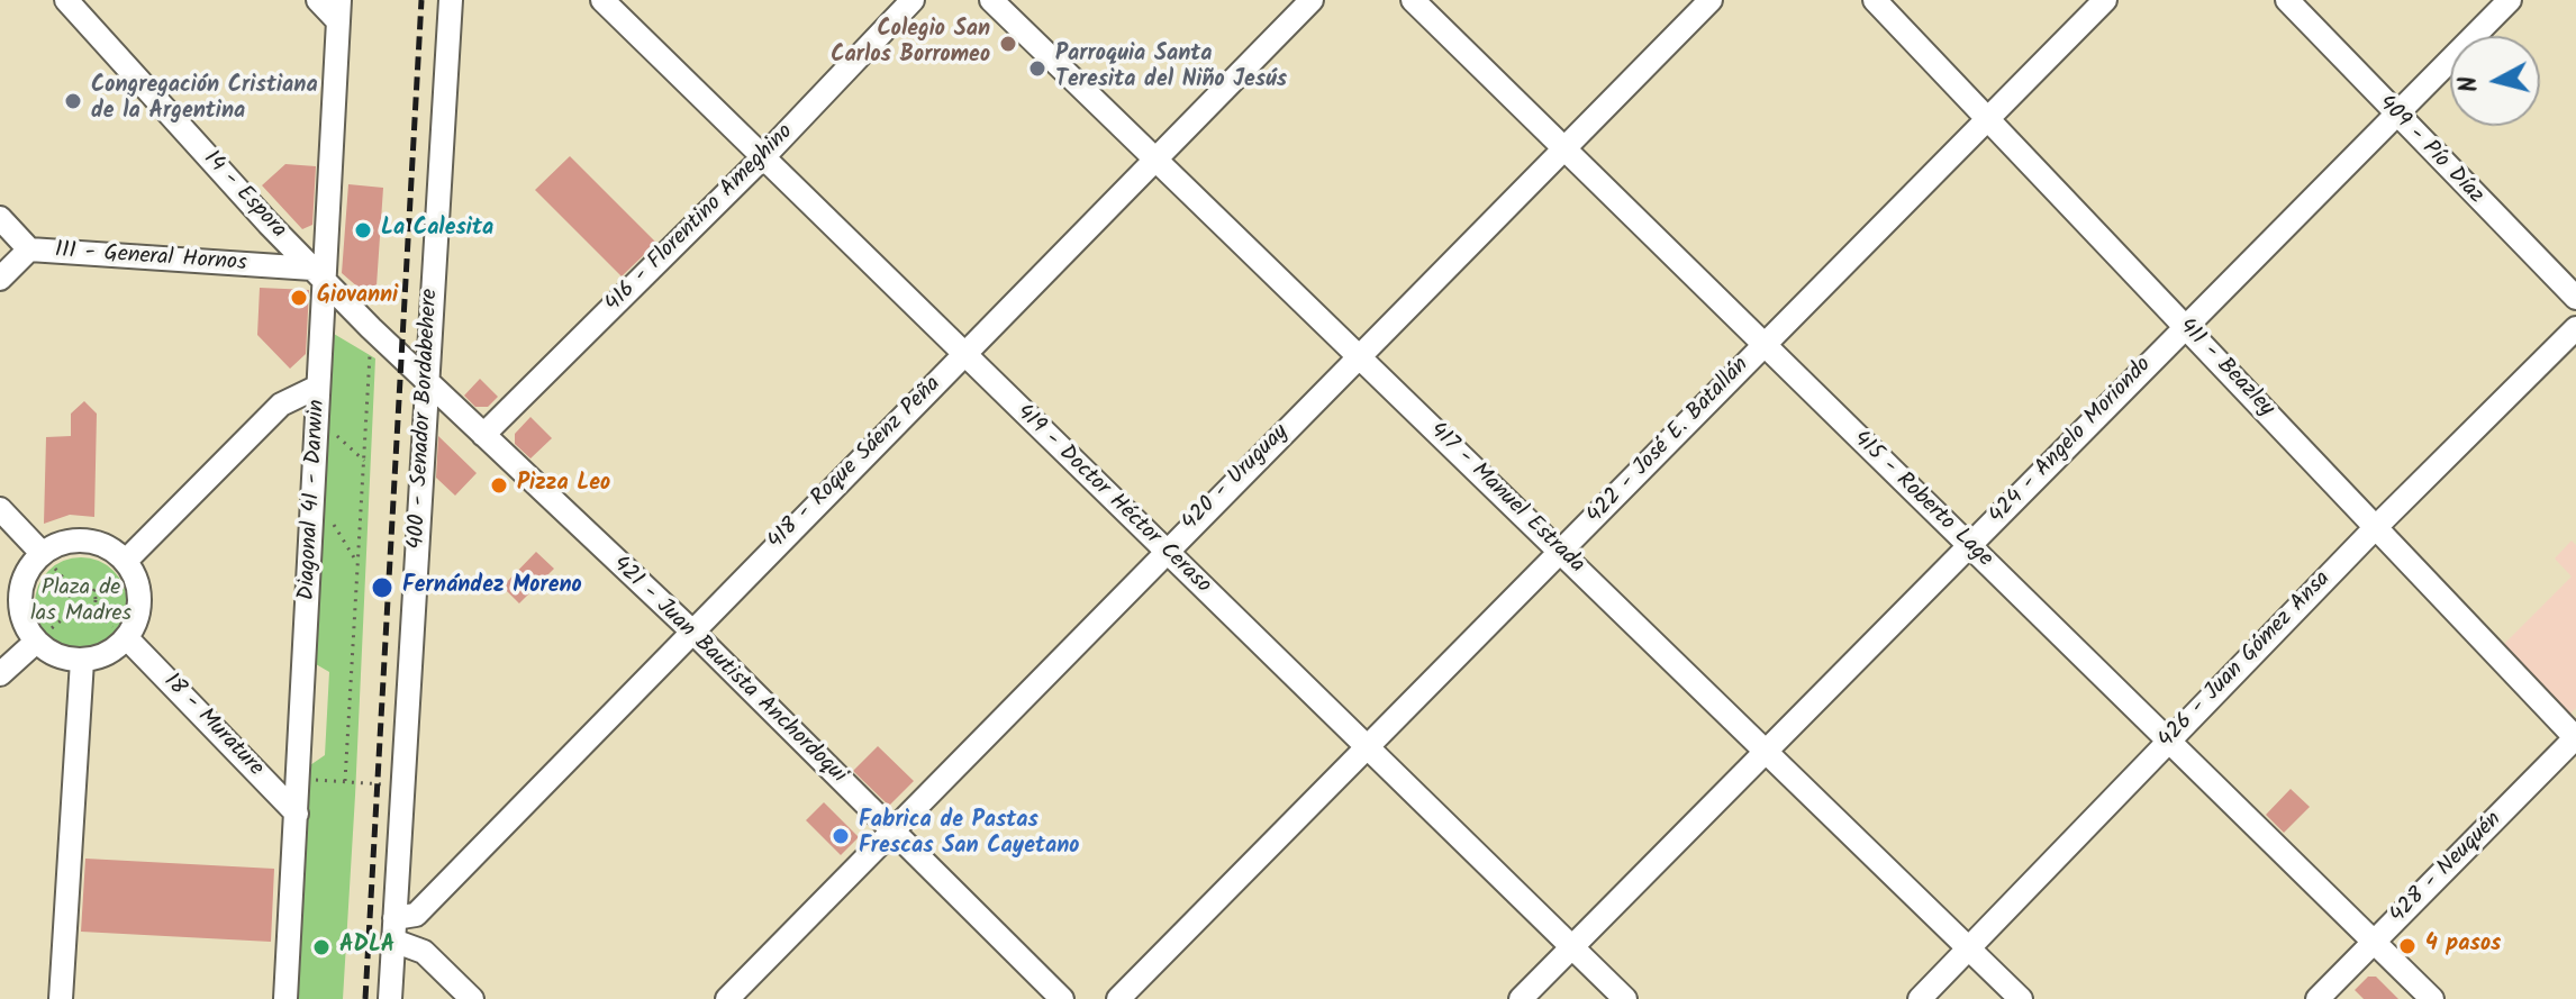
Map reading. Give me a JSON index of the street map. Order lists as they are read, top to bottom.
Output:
{
  "streets": {
    "street": [
      "409 - Pío Díaz",
      "14 - Espora",
      "416 - Florentino Ameghino",
      "111 - General Hornos",
      "411 - Beazley",
      "400 - Senador Bordabehere",
      "422 - José E. Batallán",
      "424 - Angelo Moriondo",
      "418 - Roque Sáenz Peña",
      "420 - Uruguay",
      "417 - Manuel Estrada",
      "Diagonal 41 - Darwin",
      "419 - Doctor Héctor Ceraso",
      "415 - Roberto Lage",
      "426 - Juan Gómez Ansa",
      "421 - Juan Bautista Anchordoqui",
      "18 - Murature",
      "428 - Neuquén"
    ]
  },
  "crossings": [
    ["409 - Pío Díaz", "424 - Angelo Moriondo"],
    ["14 - Espora", "111 - General Hornos"],
    ["14 - Espora", "Diagonal 41 - Darwin"],
    ["14 - Espora", "421 - Juan Bautista Anchordoqui"],
    ["416 - Florentino Ameghino", "419 - Doctor Héctor Ceraso"],
    ["416 - Florentino Ameghino", "421 - Juan Bautista Anchordoqui"],
    ["111 - General Hornos", "Diagonal 41 - Darwin"],
    ["411 - Beazley", "422 - José E. Batallán"],
    ["411 - Beazley", "424 - Angelo Moriondo"],
    ["411 - Beazley", "426 - Juan Gómez Ansa"],
    ["411 - Beazley", "428 - Neuquén"],
    ["400 - Senador Bordabehere", "418 - Roque Sáenz Peña"],
    ["400 - Senador Bordabehere", "421 - Juan Bautista Anchordoqui"],
    ["422 - José E. Batallán", "417 - Manuel Estrada"],
    ["422 - José E. Batallán", "419 - Doctor Héctor Ceraso"],
    ["422 - José E. Batallán", "415 - Roberto Lage"],
    ["424 - Angelo Moriondo", "417 - Manuel Estrada"],
    ["424 - Angelo Moriondo", "419 - Doctor Héctor Ceraso"],
    ["424 - Angelo Moriondo", "415 - Roberto Lage"],
    ["418 - Roque Sáenz Peña", "417 - Manuel Estrada"],
    ["418 - Roque Sáenz Peña", "419 - Doctor Héctor Ceraso"],
    ["418 - Roque Sáenz Peña", "421 - Juan Bautista Anchordoqui"],
    ["420 - Uruguay", "417 - Manuel Estrada"],
    ["420 - Uruguay", "419 - Doctor Héctor Ceraso"],
    ["420 - Uruguay", "415 - Roberto Lage"],
    ["420 - Uruguay", "421 - Juan Bautista Anchordoqui"],
    ["417 - Manuel Estrada", "426 - Juan Gómez Ansa"],
    ["Diagonal 41 - Darwin", "18 - Murature"],
    ["415 - Roberto Lage", "426 - Juan Gómez Ansa"],
    ["415 - Roberto Lage", "428 - Neuquén"]
  ],
  "parks": ["Plaza de las Madres"],
  "places": [
    "Colegio San Carlos Borromeo",
    "Parroquia Santa Teresita del Niño Jesús",
    "Congregación Cristiana de la Argentina",
    "La Calesita",
    "Giovanni",
    "Pizza Leo",
    "Fernández Moreno",
    "Fabrica de Pastas Frescas San Cayetano",
    "4 pasos",
    "ADLA"
  ],
  "north": "left"
}
